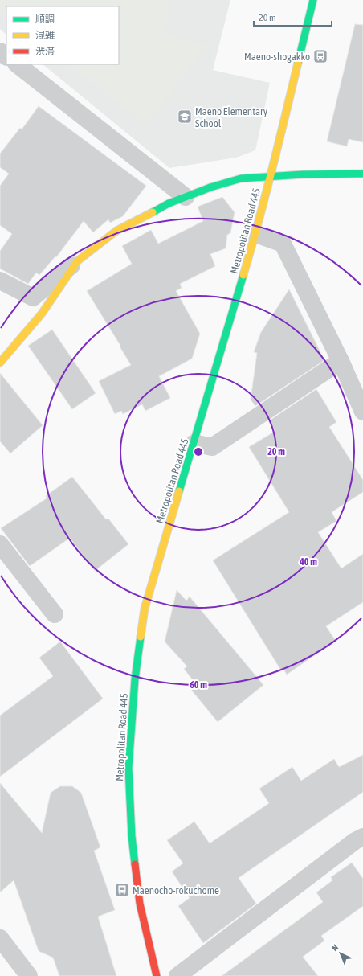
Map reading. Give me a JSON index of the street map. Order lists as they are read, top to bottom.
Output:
{
  "streets": {
    "main road": ["Metropolitan Road 445"]
  },
  "places": {
    "bus stop": ["Maeno-shogakko", "Maenocho-rokuchome"],
    "school or university": ["Maeno Elementary School"]
  },
  "legend": ["順調", "混雑", "渋滞"],
  "scale_bar": "20 m",
  "north": "top left",
  "rings": ["20 m", "40 m", "60 m"]
}
